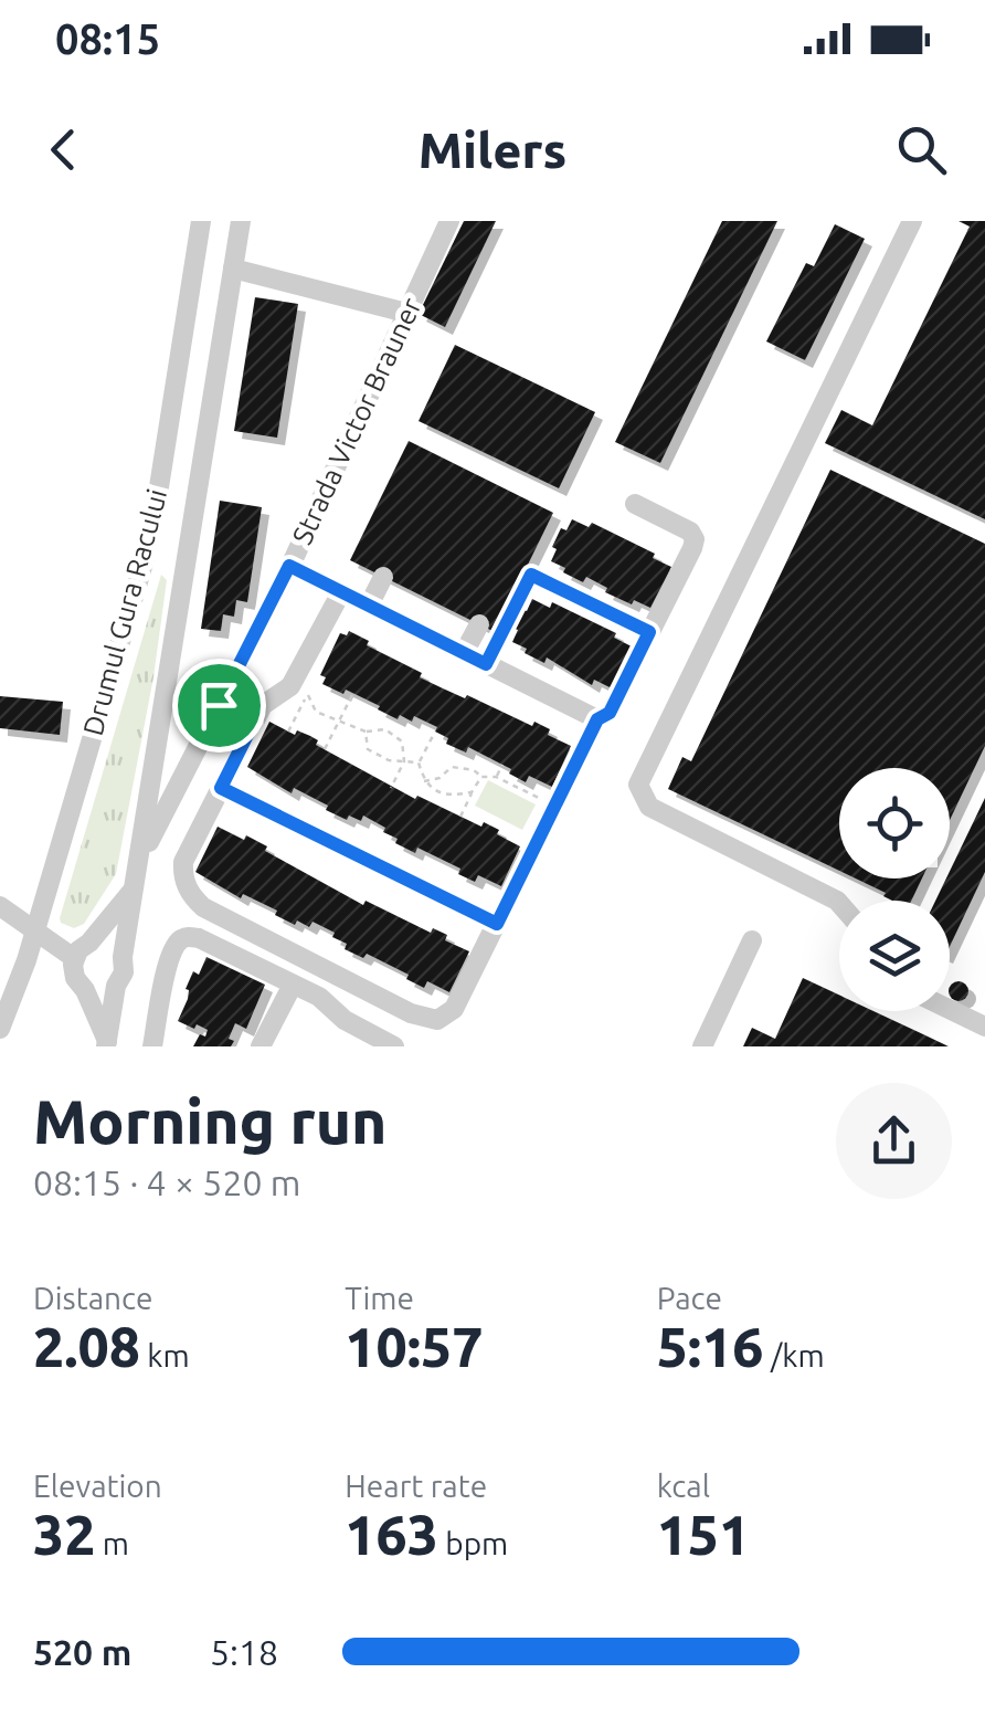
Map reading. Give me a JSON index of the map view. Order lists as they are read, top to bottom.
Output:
{
  "streets": {
    "street": ["Strada Victor Brauner", "Drumul Gura Racului"]
  },
  "page": {
    "status": "08:15",
    "header": "Milers",
    "heading": ["Morning run", "08:15 · 4 × 520 m"],
    "stats": [
      ["Distance", "2.08 km"],
      ["Time", "10:57"],
      ["Pace", "5:16 /km"],
      ["Elevation", "32 m"],
      ["Heart rate", "163 bpm"],
      ["kcal", "151"]
    ],
    "list": [
      {
        "name": "520 m",
        "note": "5:18"
      }
    ]
  }
}
